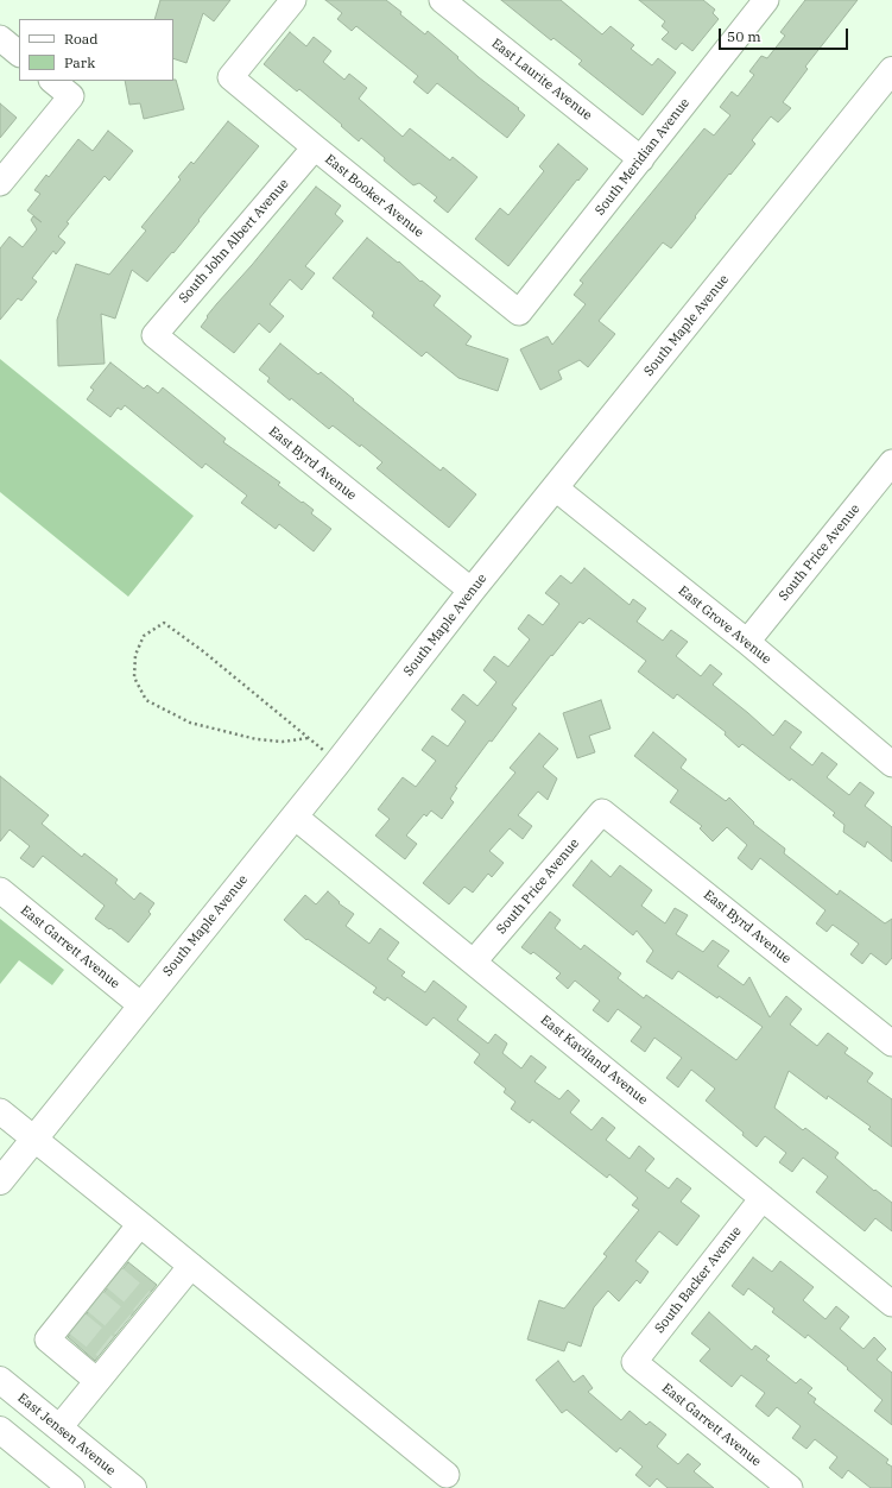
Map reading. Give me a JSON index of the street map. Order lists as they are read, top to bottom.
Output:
{
  "streets": {
    "main road": ["South Maple Avenue", "East Jensen Avenue"],
    "street": [
      "East Laurite Avenue",
      "South Meridian Avenue",
      "East Booker Avenue",
      "South John Albert Avenue",
      "East Byrd Avenue",
      "South Price Avenue",
      "East Grove Avenue",
      "East Garrett Avenue",
      "East Kaviland Avenue",
      "South Backer Avenue"
    ]
  },
  "crossings": [
    ["East Laurite Avenue", "South Meridian Avenue"],
    ["South Meridian Avenue", "East Booker Avenue"],
    ["East Booker Avenue", "South John Albert Avenue"],
    ["South John Albert Avenue", "East Byrd Avenue"],
    ["South Maple Avenue", "East Byrd Avenue"],
    ["South Maple Avenue", "East Grove Avenue"],
    ["South Maple Avenue", "East Garrett Avenue"],
    ["South Maple Avenue", "East Kaviland Avenue"],
    ["East Byrd Avenue", "South Price Avenue"],
    ["South Price Avenue", "East Grove Avenue"],
    ["South Price Avenue", "East Kaviland Avenue"],
    ["East Garrett Avenue", "South Backer Avenue"],
    ["East Kaviland Avenue", "South Backer Avenue"]
  ],
  "legend": ["Road", "Park"],
  "scale_bar": "50 m"
}
